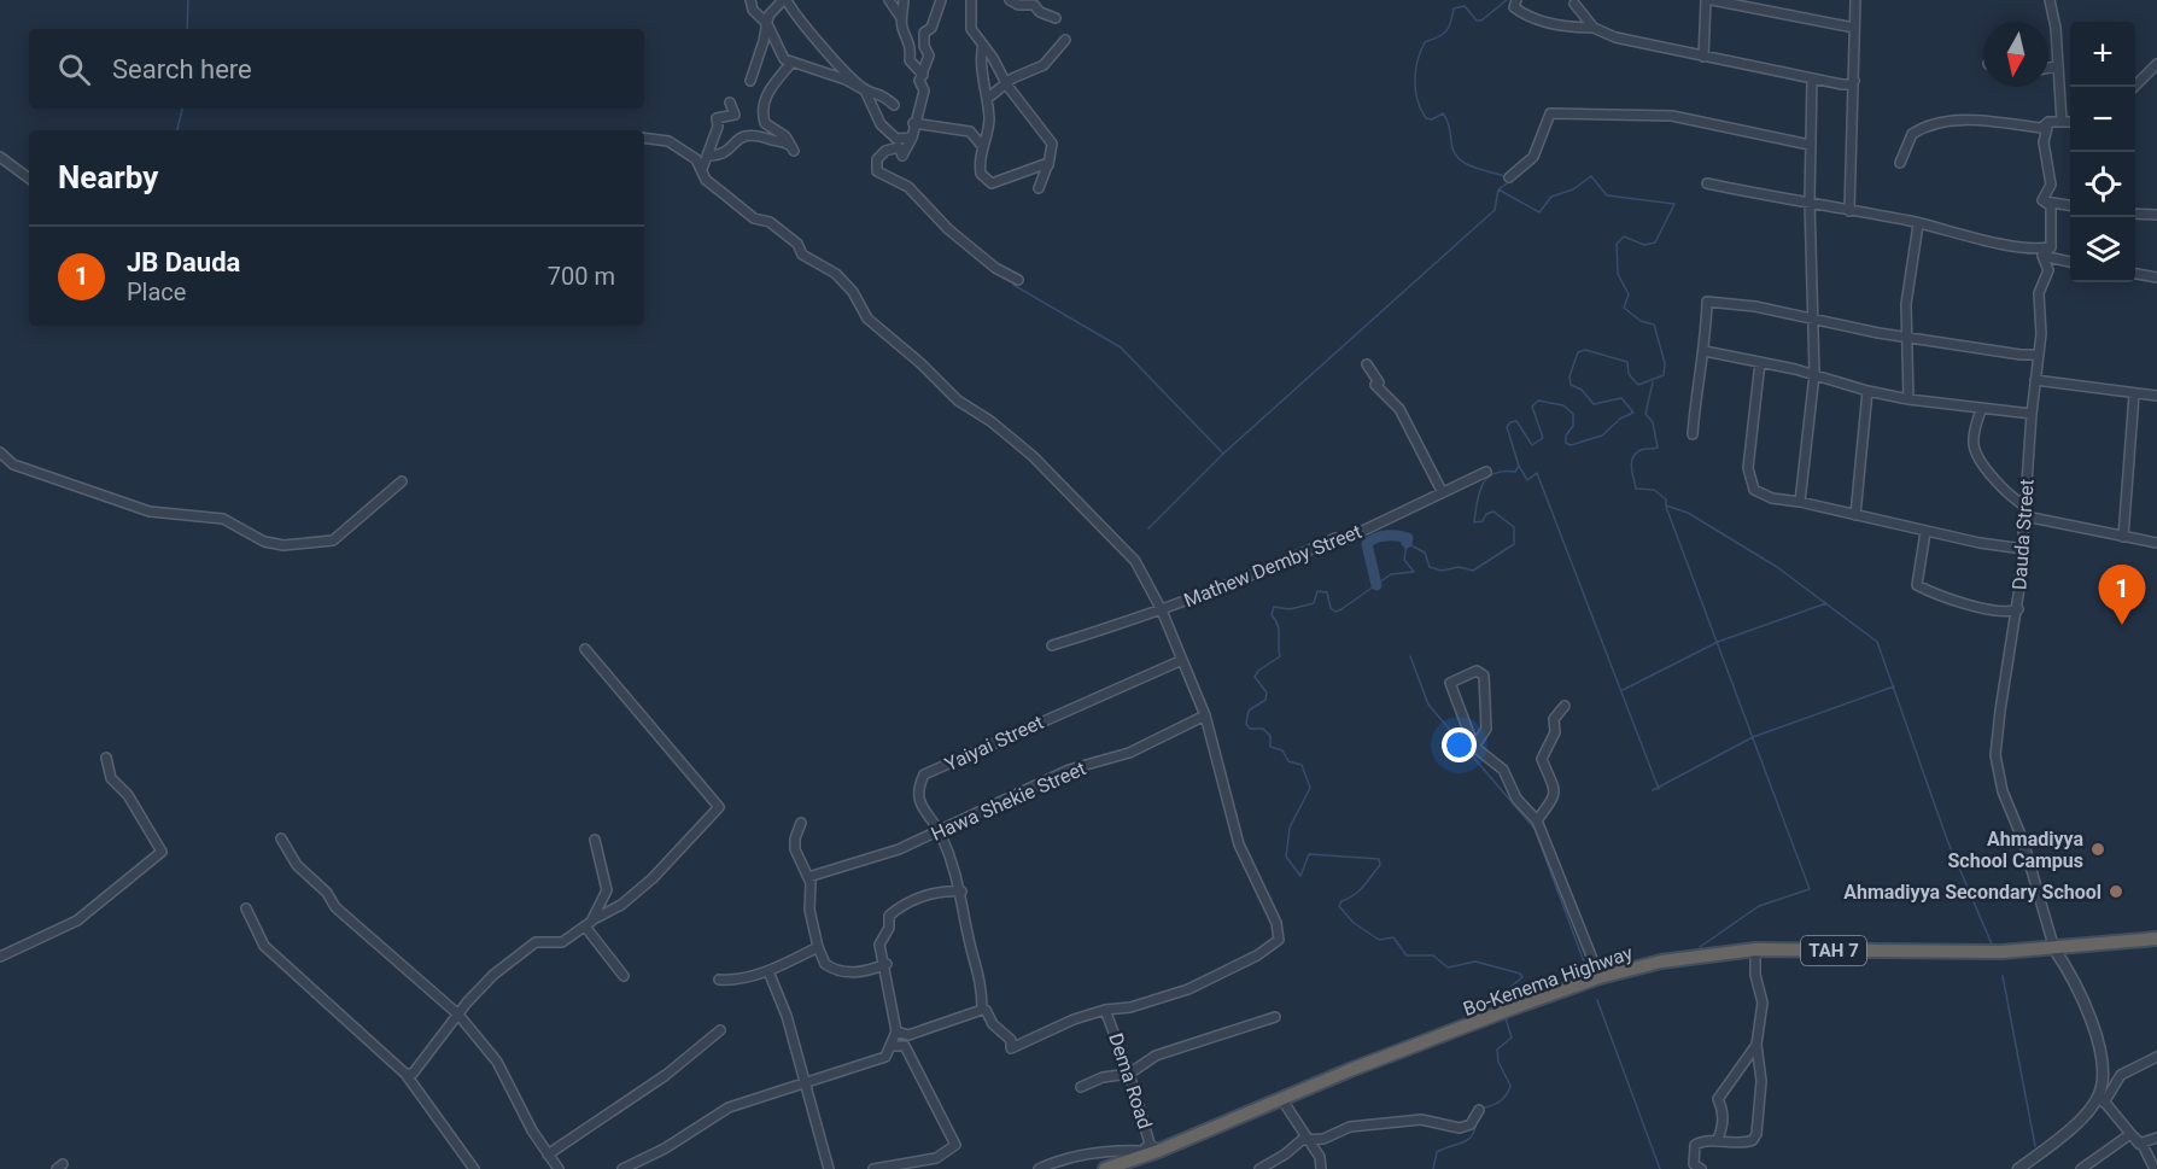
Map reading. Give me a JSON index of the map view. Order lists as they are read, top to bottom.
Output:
{
  "streets": {
    "highway": ["TAH 7", "Bo-Kenema Highway"],
    "street": [
      "Dauda Street",
      "Mathew Demby Street",
      "Yaiyai Street",
      "Hawa Shekie Street",
      "Dema Road"
    ]
  },
  "crossings": [
    ["Dauda Street", "Bo-Kenema Highway"],
    ["Yaiyai Street", "Hawa Shekie Street"],
    ["Bo-Kenema Highway", "Dema Road"]
  ],
  "places": ["Ahmadiyya School Campus", "Ahmadiyya Secondary School"],
  "north": "bottom",
  "page": {
    "map_buttons": ["+", "−"],
    "search": "Search here",
    "heading": "Nearby",
    "list": [
      {
        "mark": "1",
        "name": "JB Dauda",
        "note": "Place",
        "value": "700 m"
      }
    ],
    "pins": "1"
  }
}
